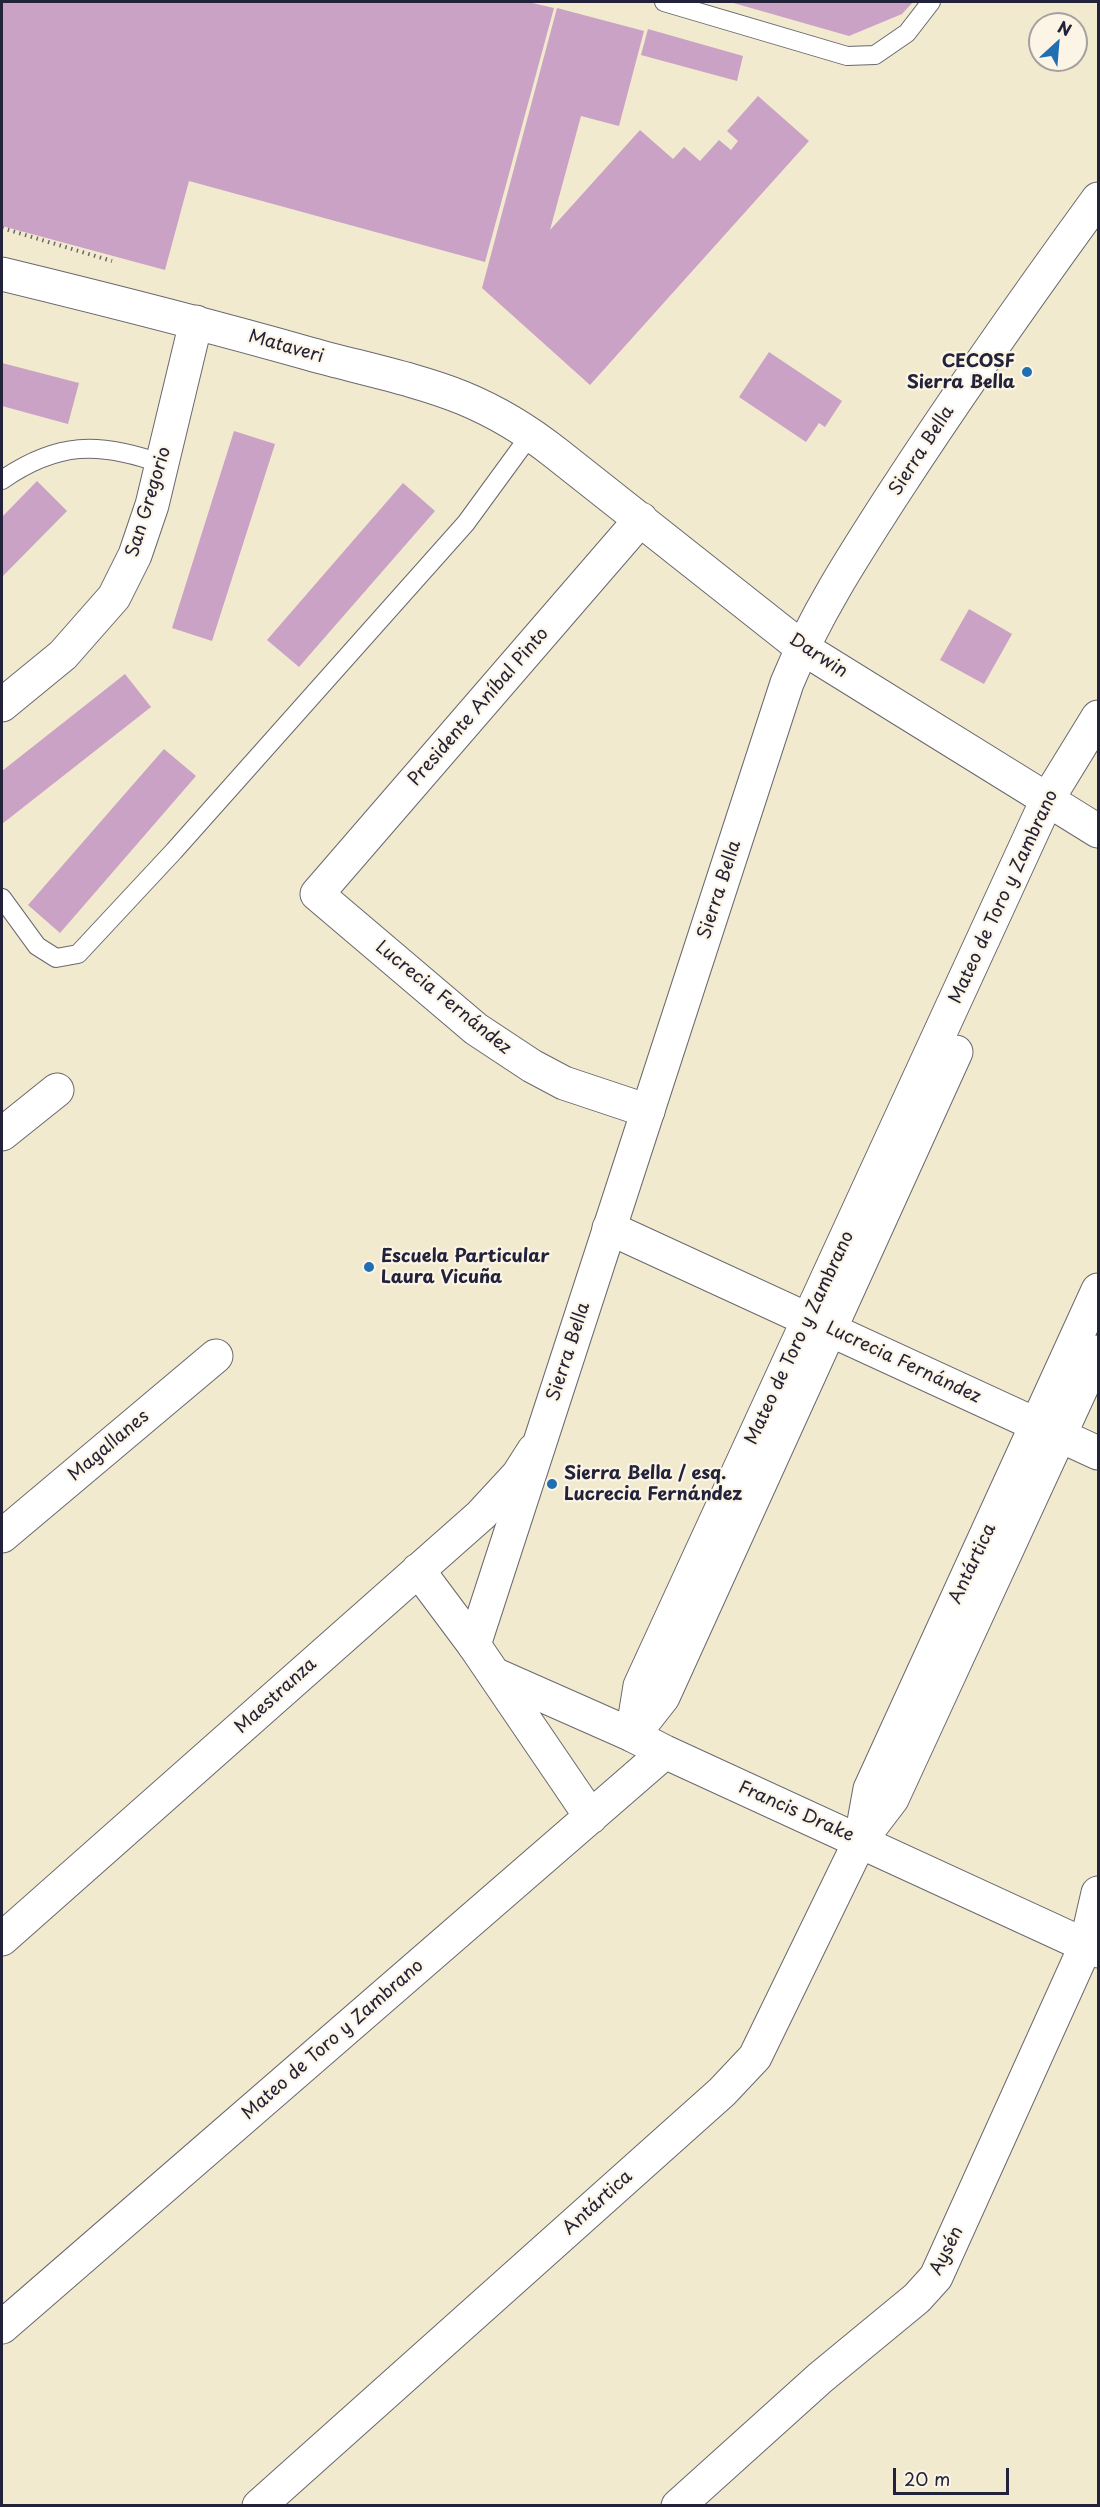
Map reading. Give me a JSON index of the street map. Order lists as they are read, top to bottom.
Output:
{
  "streets": {
    "street": [
      "Mataveri",
      "Sierra Bella",
      "San Gregorio",
      "Darwin",
      "Presidente Aníbal Pinto",
      "Mateo de Toro y Zambrano",
      "Lucrecia Fernández",
      "Magallanes",
      "Antártica",
      "Maestranza",
      "Francis Drake",
      "Aysén"
    ]
  },
  "crossings": [
    ["Mataveri", "San Gregorio"],
    ["Mataveri", "Darwin"],
    ["Sierra Bella", "Darwin"],
    ["Sierra Bella", "Lucrecia Fernández"],
    ["Sierra Bella", "Maestranza"],
    ["Darwin", "Presidente Aníbal Pinto"],
    ["Darwin", "Mateo de Toro y Zambrano"],
    ["Presidente Aníbal Pinto", "Lucrecia Fernández"],
    ["Mateo de Toro y Zambrano", "Lucrecia Fernández"],
    ["Mateo de Toro y Zambrano", "Francis Drake"],
    ["Lucrecia Fernández", "Antártica"],
    ["Antártica", "Francis Drake"],
    ["Francis Drake", "Aysén"]
  ],
  "places": ["CECOSF Sierra Bella", "Escuela Particular Laura Vicuña", "Sierra Bella / esq. Lucrecia Fernández"],
  "scale_bar": "20 m",
  "north": "top right"
}
